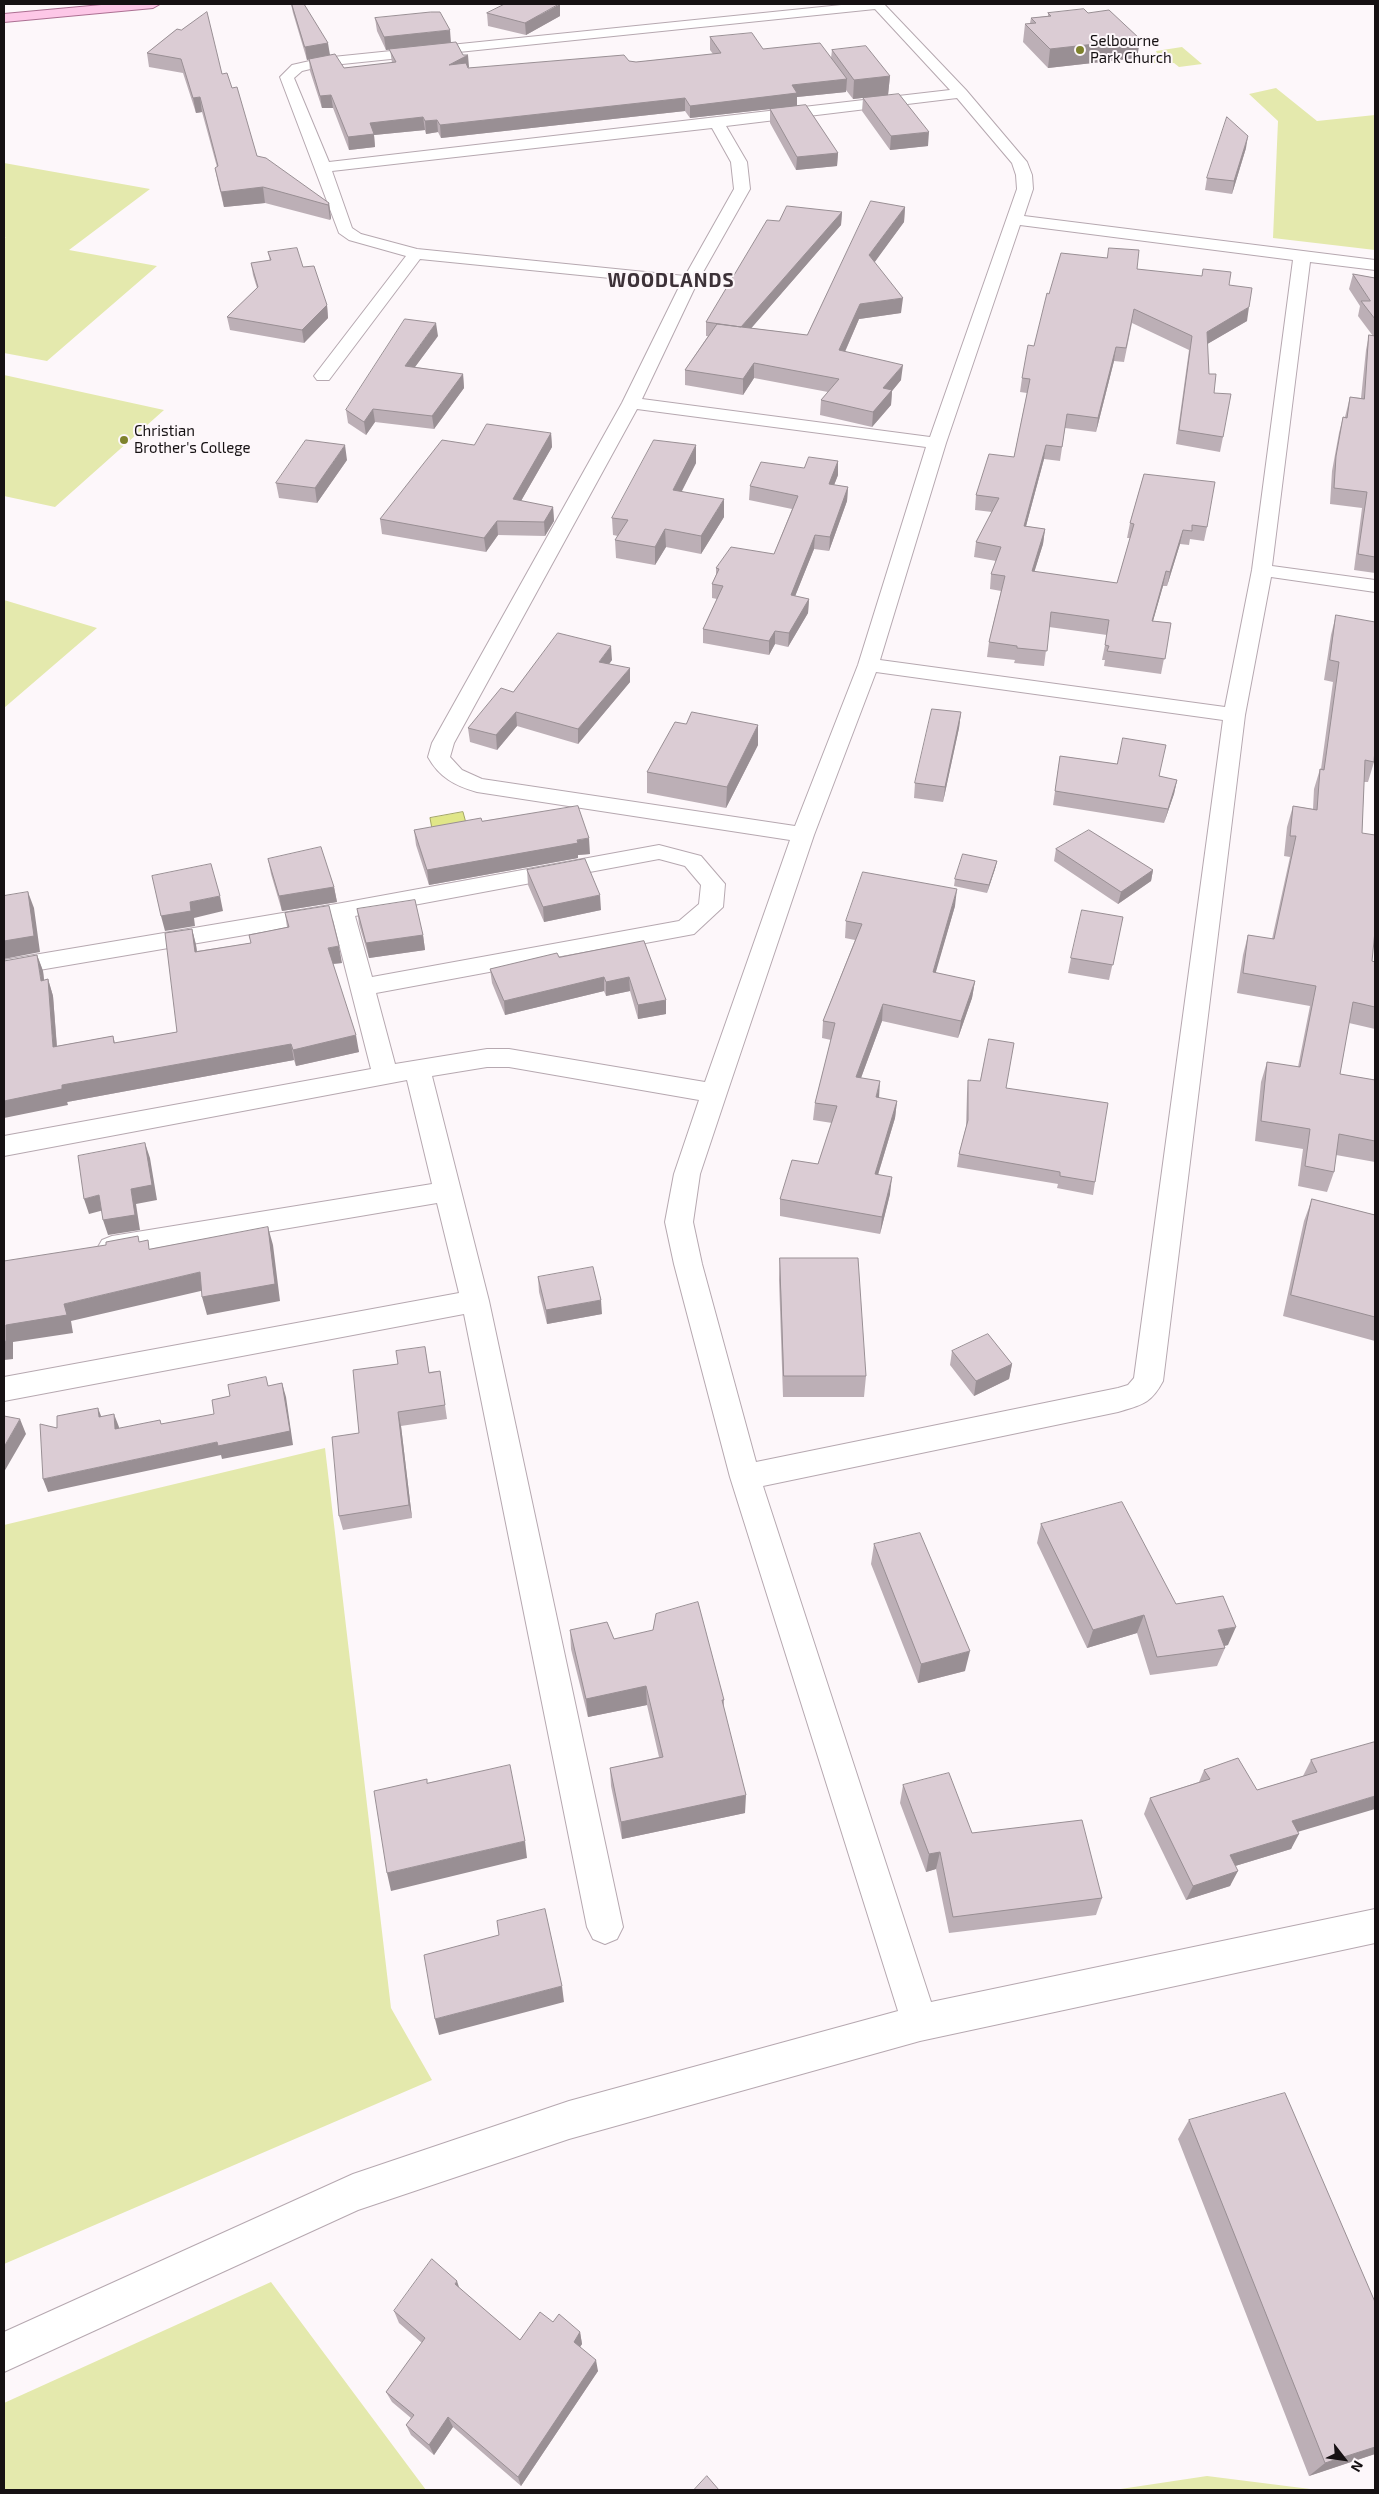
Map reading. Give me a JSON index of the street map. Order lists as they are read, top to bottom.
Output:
{
  "districts": ["WOODLANDS"],
  "places": ["Selbourne Park Church", "Christian Brother's College"],
  "north": "bottom right"
}
